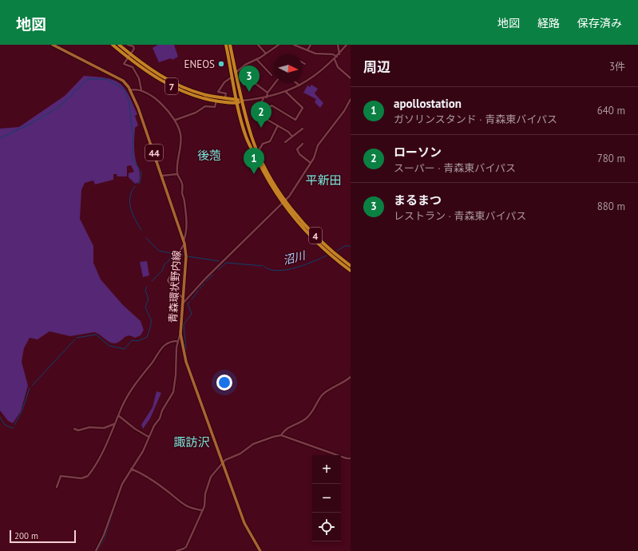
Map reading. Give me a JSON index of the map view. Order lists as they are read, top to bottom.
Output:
{
  "streets": {
    "highway": ["7", "4"],
    "main road": ["44", "青森環状野内線"]
  },
  "crossings": [
    ["7", "4"]
  ],
  "districts": ["後萢", "平新田", "諏訪沢"],
  "water": ["沼川"],
  "places": ["ENEOS"],
  "scale_bar": "200 m",
  "north": "right",
  "page": {
    "header": "地図",
    "nav": ["地図", "経路", "保存済み"],
    "heading": ["周辺", "3件"],
    "pins": ["3", "2", "1"],
    "list": [
      {
        "mark": "1",
        "name": "apollostation",
        "note": "ガソリンスタンド · 青森東バイパス",
        "value": "640 m"
      },
      {
        "mark": "2",
        "name": "ローソン",
        "note": "スーパー · 青森東バイパス",
        "value": "780 m"
      },
      {
        "mark": "3",
        "name": "まるまつ",
        "note": "レストラン · 青森東バイパス",
        "value": "880 m"
      }
    ],
    "map_buttons": ["+", "−"],
    "scale": "200 m"
  }
}
